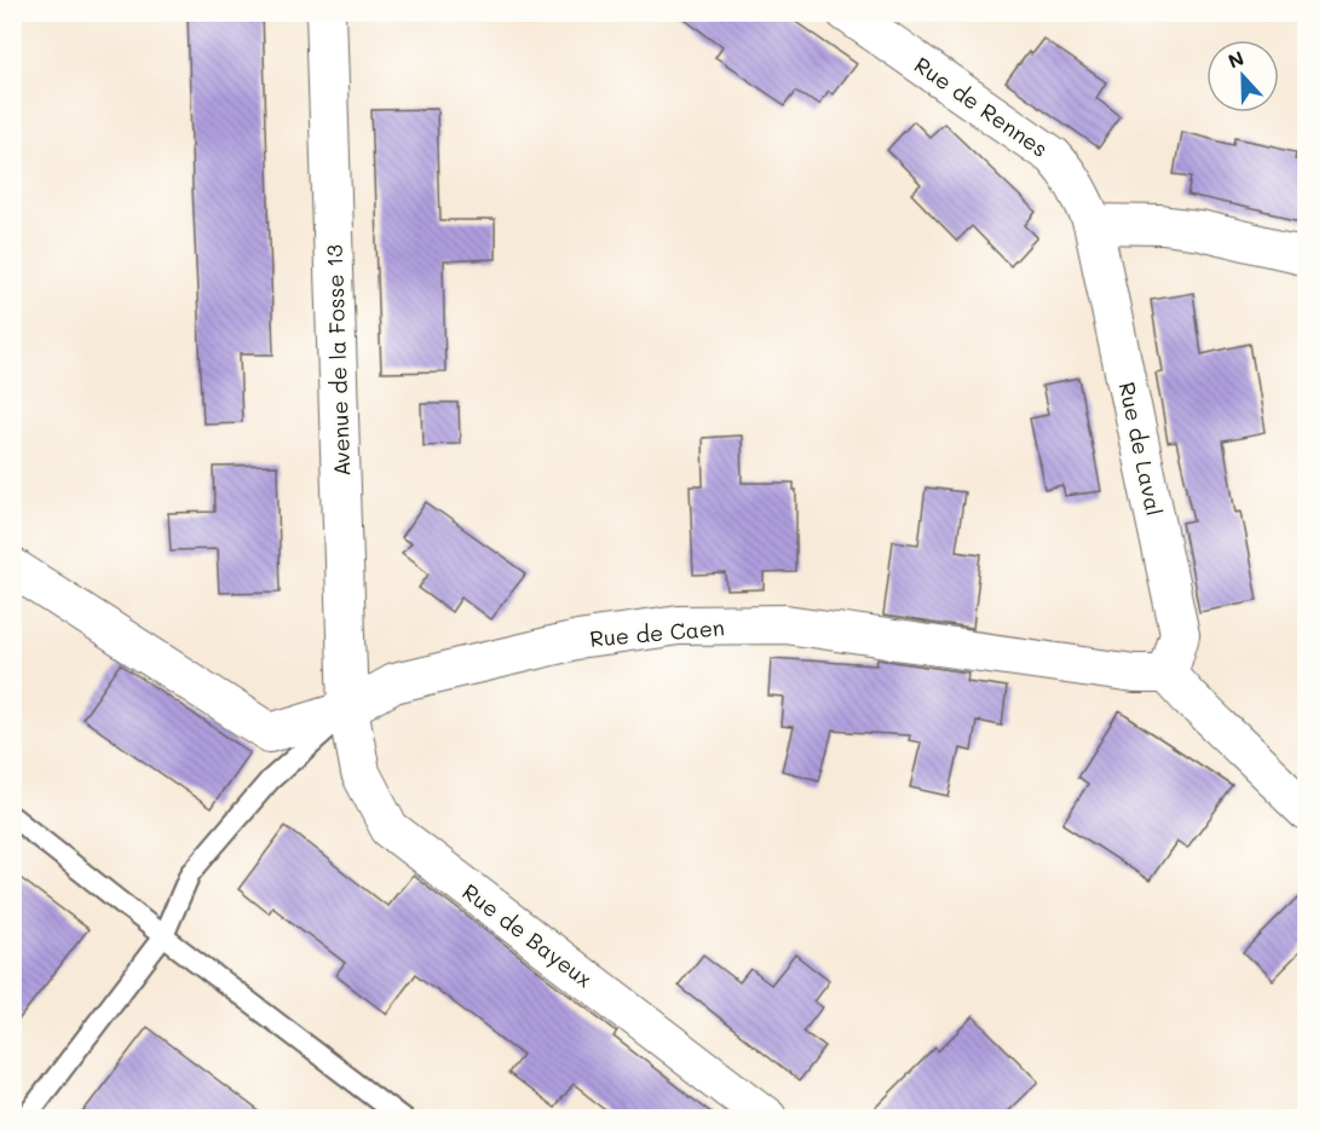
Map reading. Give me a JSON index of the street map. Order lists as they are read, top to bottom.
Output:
{
  "streets": {
    "street": [
      "Rue de Rennes",
      "Avenue de la Fosse 13",
      "Rue de Laval",
      "Rue de Caen",
      "Rue de Bayeux"
    ]
  },
  "crossings": [
    ["Rue de Rennes", "Rue de Laval"],
    ["Avenue de la Fosse 13", "Rue de Caen"],
    ["Avenue de la Fosse 13", "Rue de Bayeux"],
    ["Rue de Laval", "Rue de Caen"],
    ["Rue de Caen", "Rue de Bayeux"]
  ],
  "north": "top"
}
